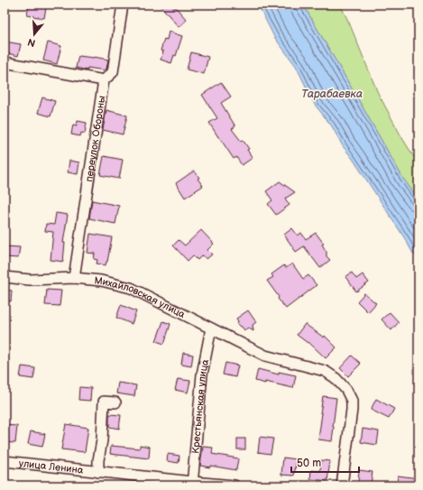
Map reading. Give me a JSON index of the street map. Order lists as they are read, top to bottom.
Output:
{
  "streets": {
    "street": [
      "переулок Обороны",
      "Михайловская улица",
      "Крестьянская улица",
      "улица Ленина"
    ]
  },
  "crossings": [
    ["переулок Обороны", "Михайловская улица"],
    ["Михайловская улица", "Крестьянская улица"],
    ["Крестьянская улица", "улица Ленина"]
  ],
  "water": ["Тарабаевка"],
  "scale_bar": "50 m",
  "north": "bottom"
}
